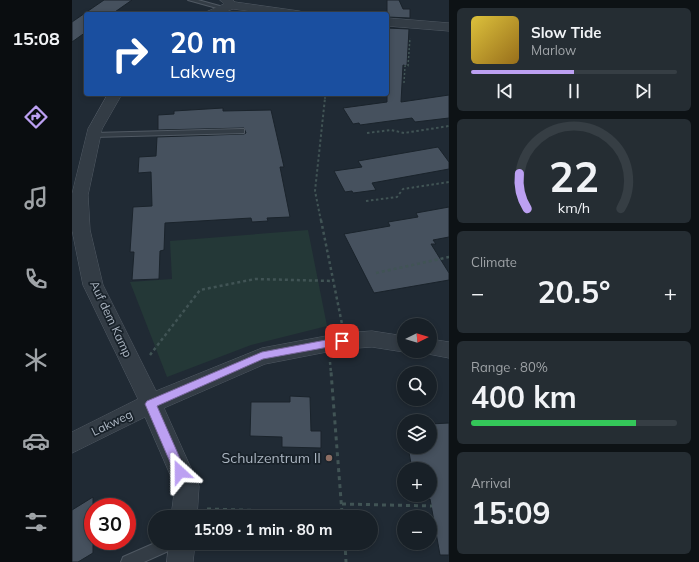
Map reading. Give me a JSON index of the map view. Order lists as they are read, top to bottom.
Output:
{
  "streets": {
    "street": ["Auf dem Kamp", "Lakweg"]
  },
  "crossings": [
    ["Auf dem Kamp", "Lakweg"]
  ],
  "places": ["Schulzentrum II"],
  "north": "right",
  "page": {
    "tabs": "15:08",
    "turn": ["20 m", "Lakweg"],
    "song": ["Slow Tide", "Marlow"],
    "tile": [
      "Climate",
      ["Range · 80%", "400 km"],
      ["Arrival", "15:09"]
    ],
    "heat": ["−", "20.5°", "+"],
    "map_buttons": ["+", "−"],
    "limit": "30",
    "trip": "15:09 · 1 min · 80 m",
    "gauge": ["22", "km/h"]
  }
}
